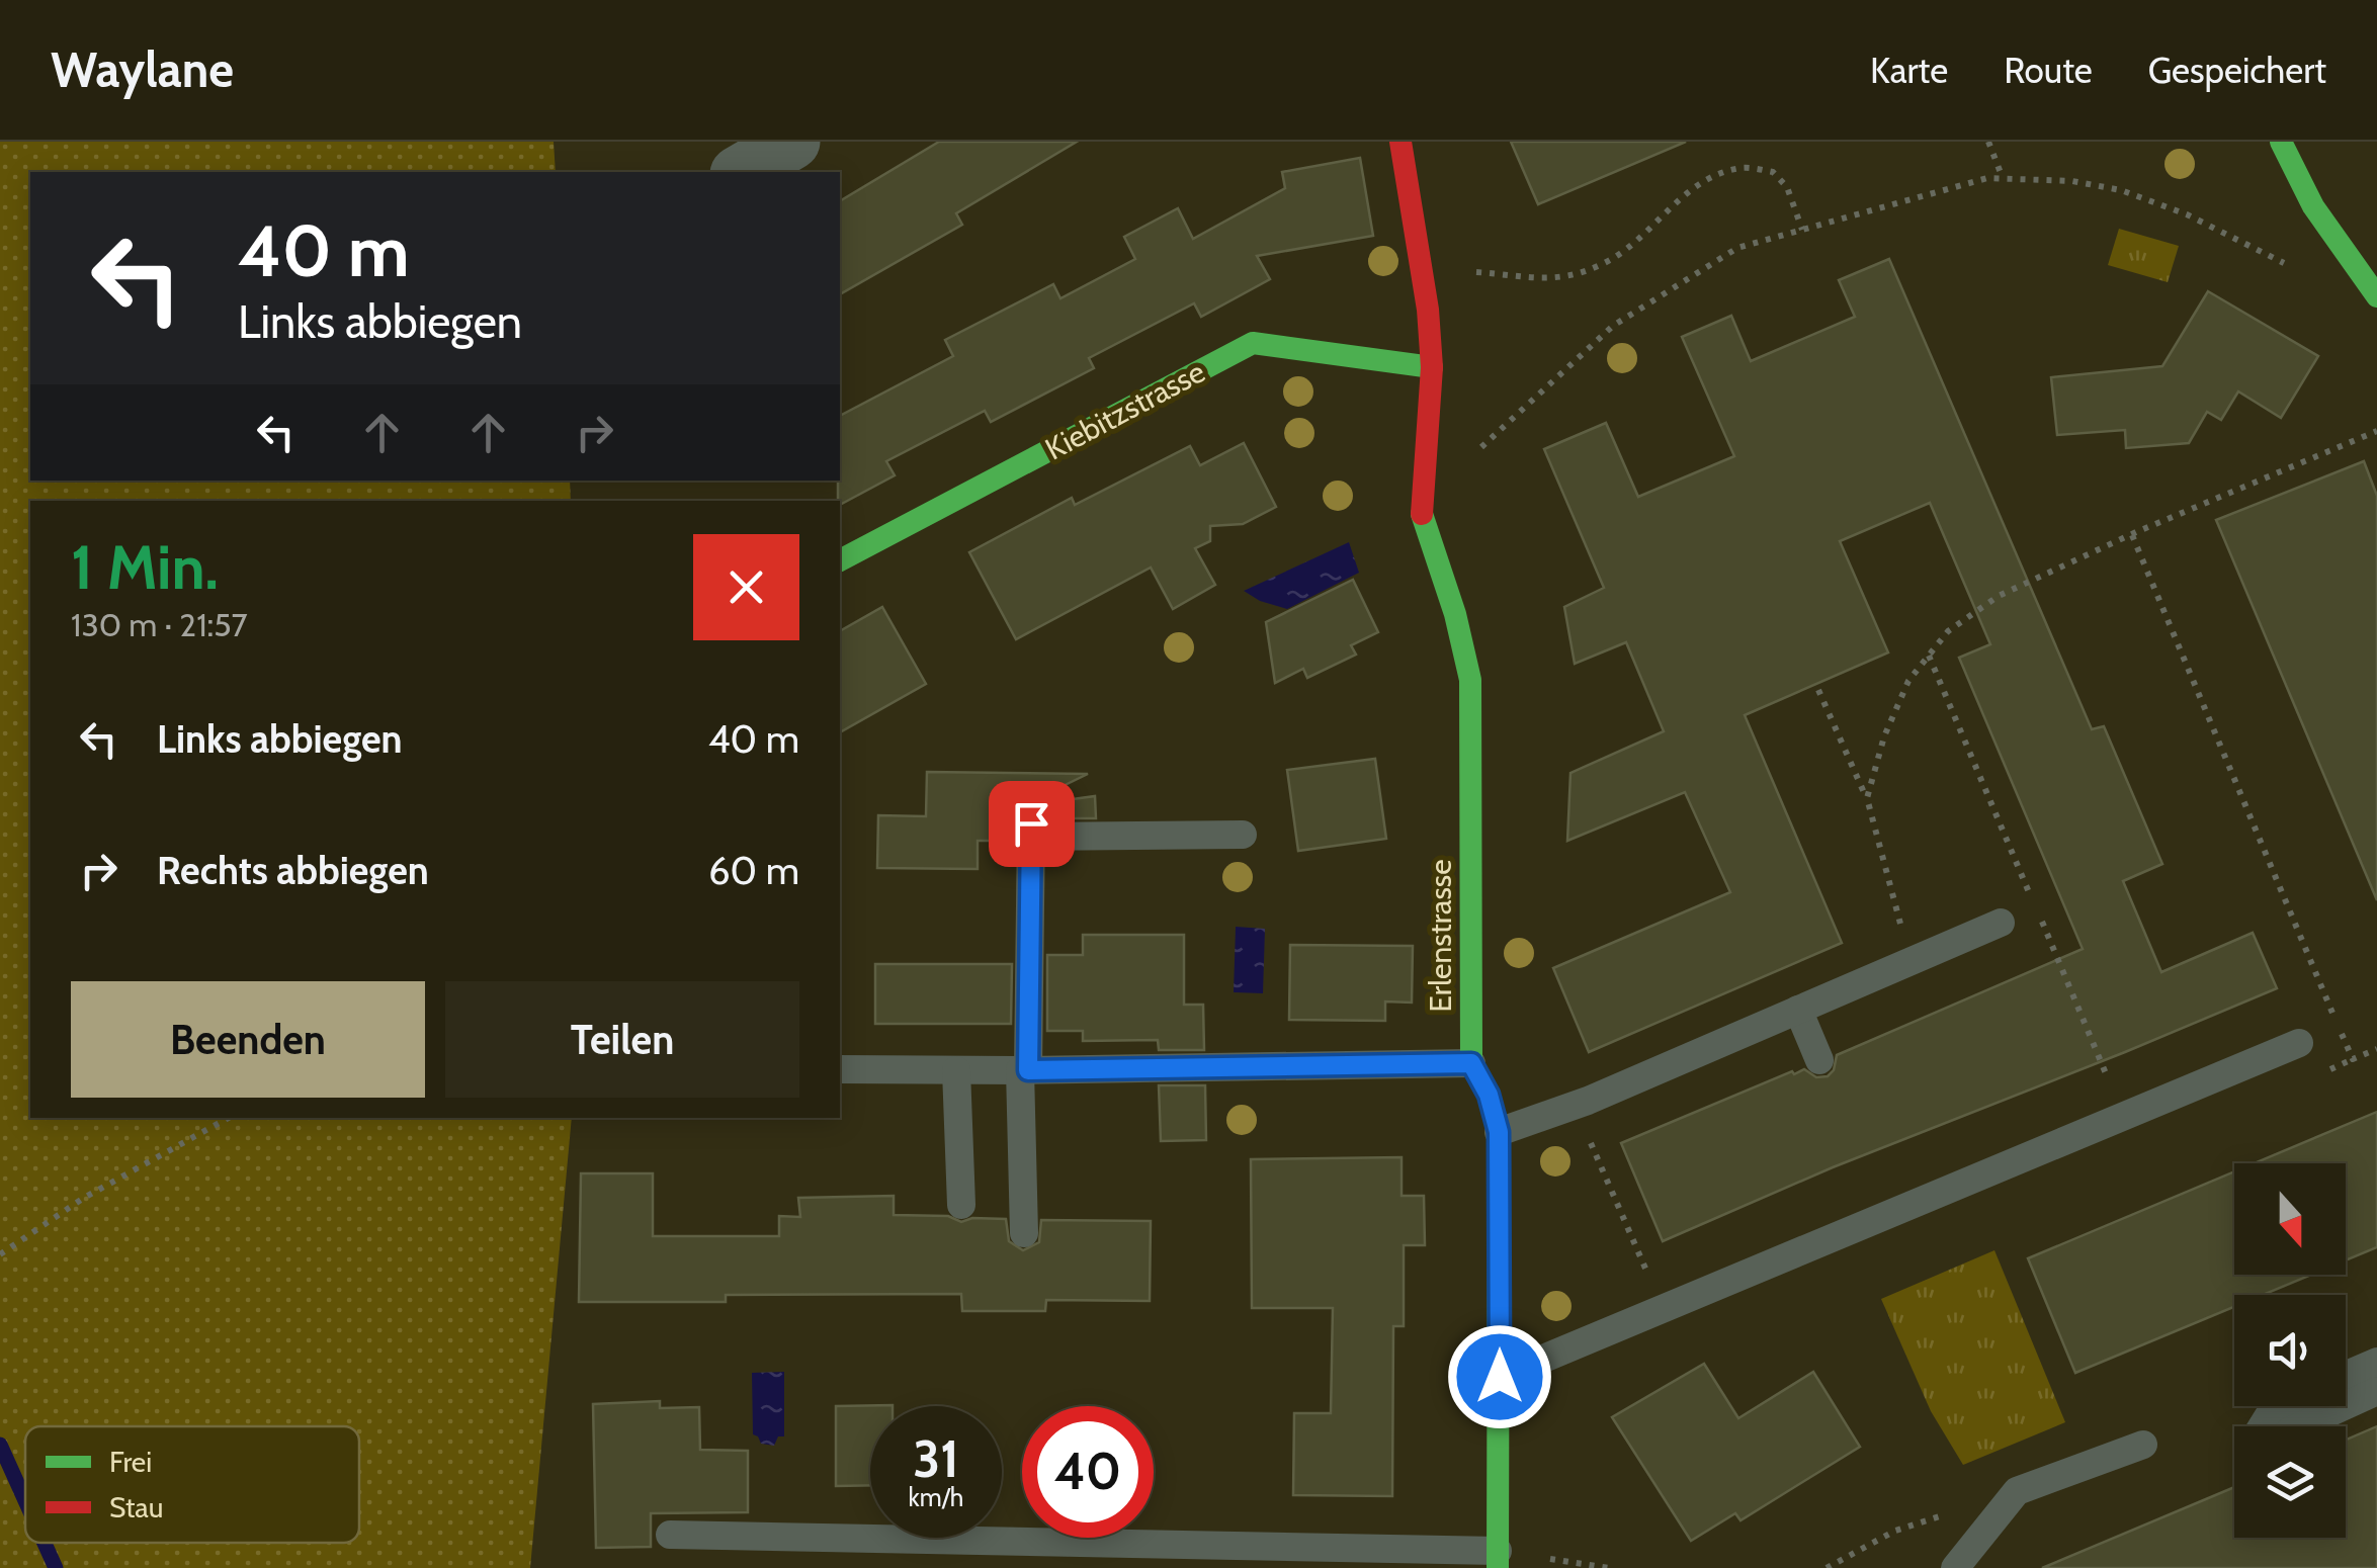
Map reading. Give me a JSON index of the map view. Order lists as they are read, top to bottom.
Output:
{
  "streets": {
    "street": ["Kiebitzstrasse", "Erlenstrasse"]
  },
  "crossings": [
    ["Kiebitzstrasse", "Erlenstrasse"]
  ],
  "legend": ["Frei", "Stau"],
  "north": "bottom",
  "page": {
    "header": "Waylane",
    "nav": ["Karte", "Route", "Gespeichert"],
    "turn": ["40 m", "Links abbiegen"],
    "heading": ["1 Min.", "130 m · 21:57"],
    "list": [
      {
        "name": "Links abbiegen",
        "value": "40 m"
      },
      {
        "name": "Rechts abbiegen",
        "value": "60 m"
      }
    ],
    "buttons": ["Beenden", "Teilen"],
    "speed": "31 km/h",
    "limit": "40"
  }
}
